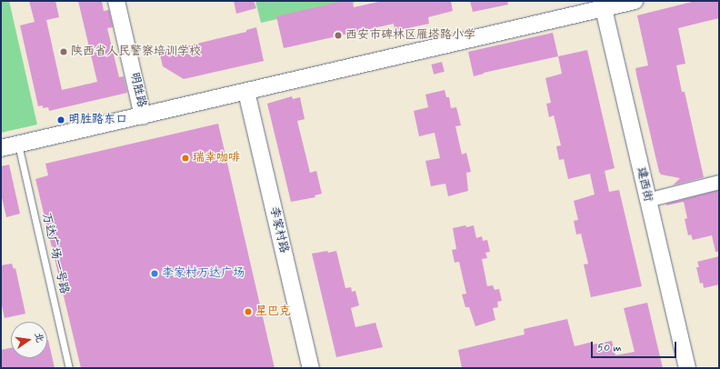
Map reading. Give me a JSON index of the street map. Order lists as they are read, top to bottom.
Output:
{
  "streets": {
    "street": ["明胜路", "建西街", "李家村路"],
    "lane": ["万达广场一号路"]
  },
  "places": [
    "西安市碑林区雁塔路小学",
    "陕西省人民警察培训学校",
    "明胜路东口",
    "瑞幸咖啡",
    "李家村万达广场",
    "星巴克"
  ],
  "scale_bar": "50 m",
  "north": "right"
}
